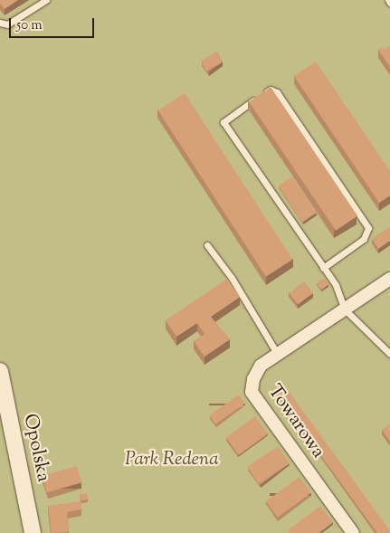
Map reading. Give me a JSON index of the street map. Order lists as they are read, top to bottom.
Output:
{
  "streets": {
    "street": ["Towarowa", "Opolska"]
  },
  "parks": ["Park Redena"],
  "scale_bar": "50 m"
}
